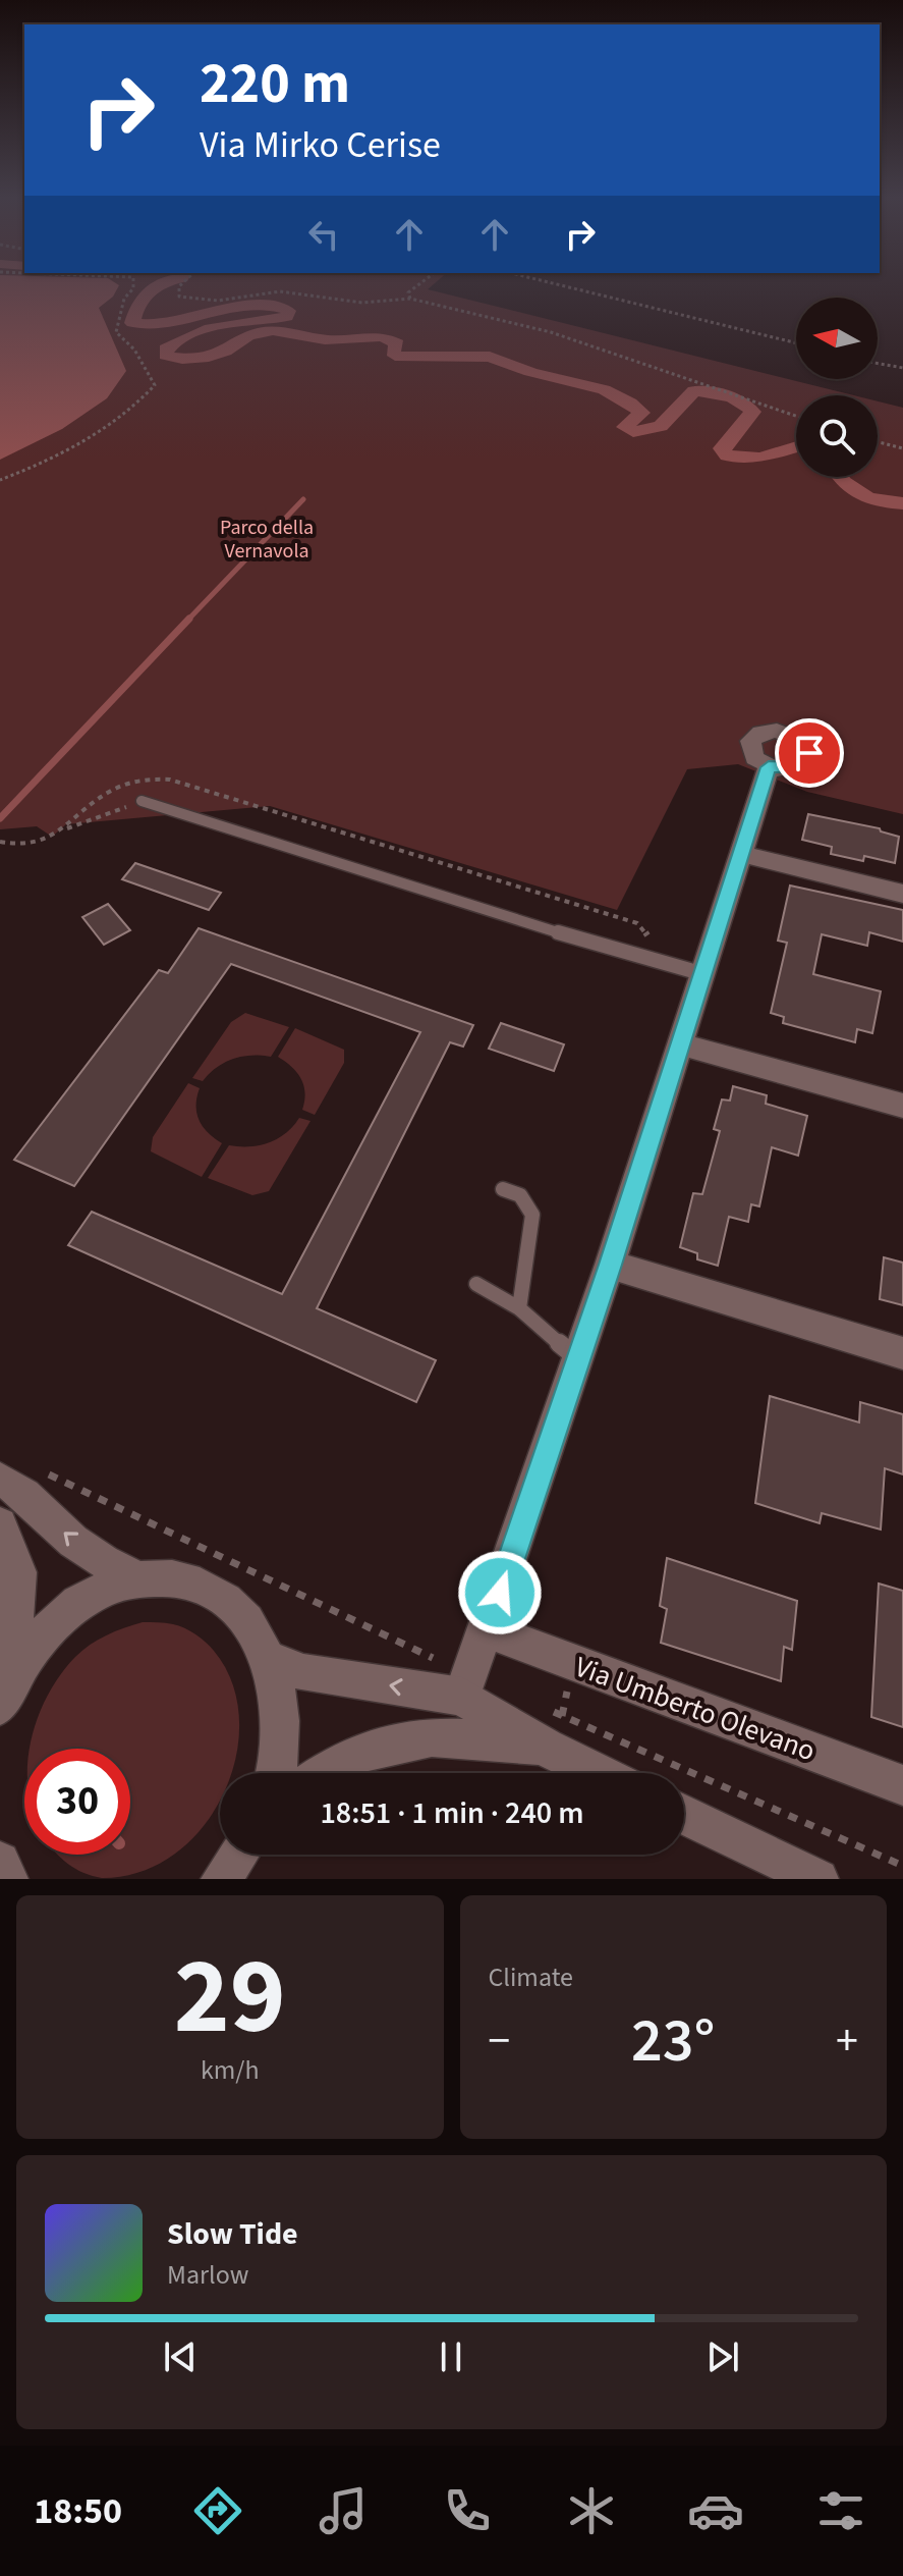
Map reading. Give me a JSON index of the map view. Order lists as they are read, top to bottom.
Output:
{
  "streets": {
    "street": ["Via Umberto Olevano"]
  },
  "parks": ["Parco della Vernavola"],
  "north": "left",
  "page": {
    "turn": ["220 m", "Via Mirko Cerise"],
    "limit": "30",
    "trip": "18:51 · 1 min · 240 m",
    "tile": [
      ["29", "km/h"],
      "Climate"
    ],
    "heat": ["−", "23°", "+"],
    "song": ["Slow Tide", "Marlow"],
    "tabs": "18:50"
  }
}
